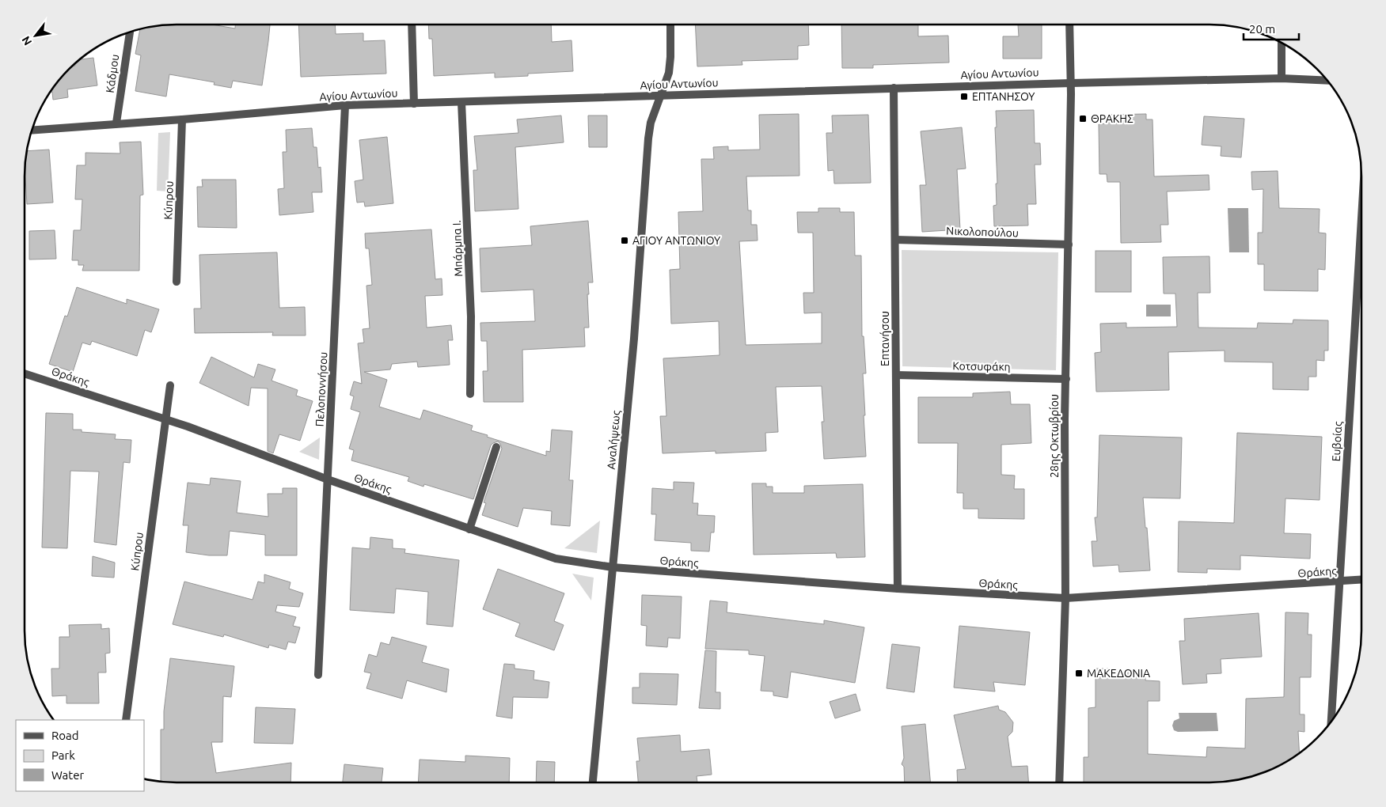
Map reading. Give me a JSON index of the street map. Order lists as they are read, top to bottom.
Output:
{
  "streets": {
    "street": [
      "Κάδμου",
      "Αγίου Αντωνίου",
      "Κύπρου",
      "Νικολοπούλου",
      "Μπάρμπα Ι.",
      "Επτανήσου",
      "Κοτσυφάκη",
      "Θράκης",
      "Πελοποννήσου",
      "28ης Οκτωβρίου",
      "Αναλήψεως",
      "Ευβοίας"
    ]
  },
  "crossings": [
    ["Κάδμου", "Αγίου Αντωνίου"],
    ["Αγίου Αντωνίου", "Κύπρου"],
    ["Αγίου Αντωνίου", "Μπάρμπα Ι."],
    ["Αγίου Αντωνίου", "Επτανήσου"],
    ["Αγίου Αντωνίου", "Πελοποννήσου"],
    ["Αγίου Αντωνίου", "28ης Οκτωβρίου"],
    ["Αγίου Αντωνίου", "Αναλήψεως"],
    ["Κύπρου", "Θράκης"],
    ["Νικολοπούλου", "Επτανήσου"],
    ["Νικολοπούλου", "28ης Οκτωβρίου"],
    ["Επτανήσου", "Κοτσυφάκη"],
    ["Επτανήσου", "Θράκης"],
    ["Κοτσυφάκη", "28ης Οκτωβρίου"],
    ["Θράκης", "Πελοποννήσου"],
    ["Θράκης", "28ης Οκτωβρίου"],
    ["Θράκης", "Αναλήψεως"],
    ["Θράκης", "Ευβοίας"]
  ],
  "places": {
    "transit": [
      "ΕΠΤΑΝΗΣΟΥ",
      "ΘΡΑΚΗΣ",
      "ΑΓΙΟΥ ΑΝΤΩΝΙΟΥ",
      "ΜΑΚΕΔΟΝΙΑ"
    ]
  },
  "legend": ["Road", "Park", "Water"],
  "scale_bar": "20 m",
  "north": "bottom left"
}
